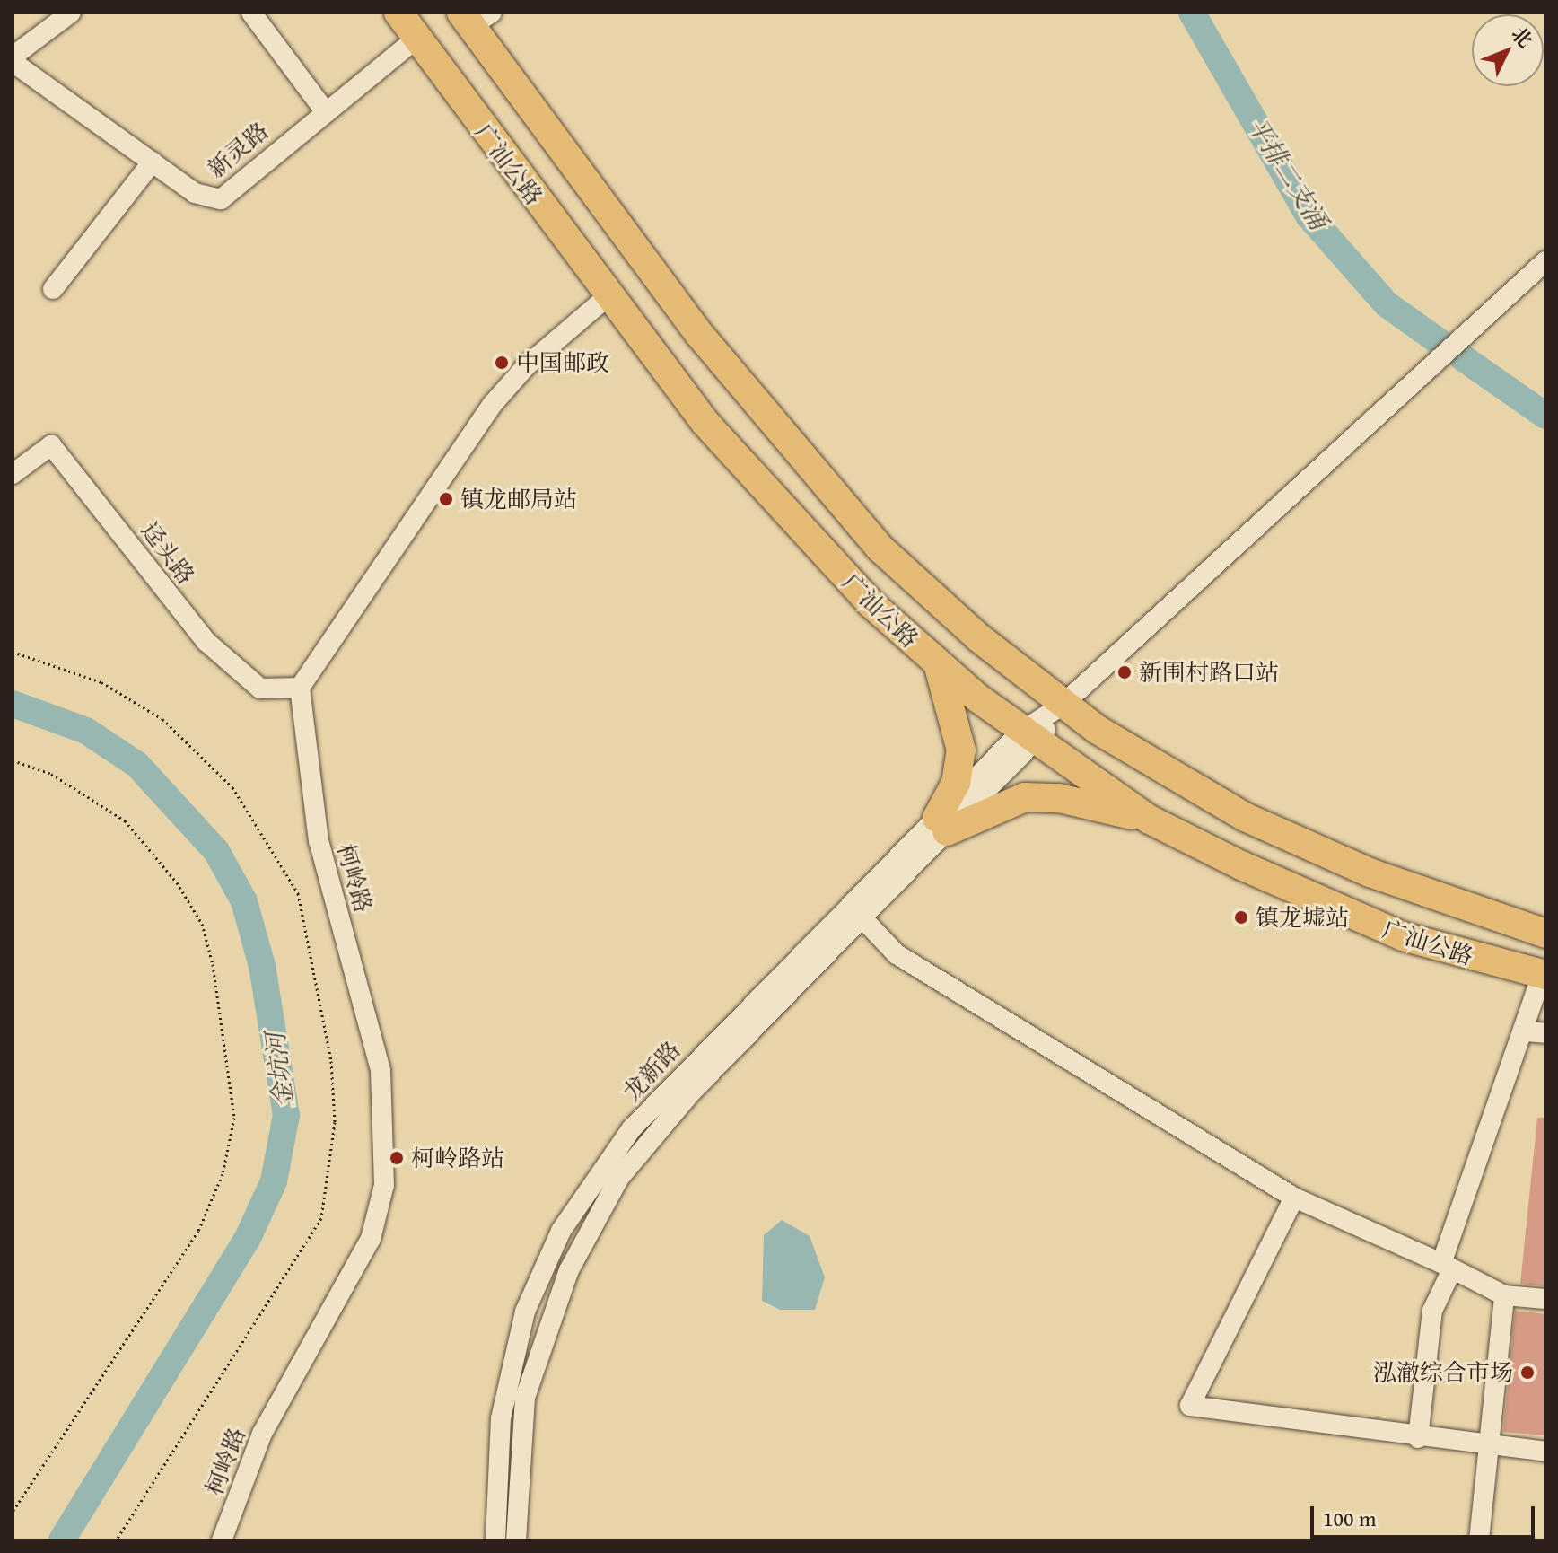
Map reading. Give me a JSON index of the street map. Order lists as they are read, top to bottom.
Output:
{
  "streets": {
    "highway": ["广汕公路"],
    "street": [
      "新灵路",
      "迳头路",
      "柯岭路",
      "龙新路"
    ]
  },
  "crossings": [
    ["新灵路", "广汕公路"],
    ["广汕公路", "龙新路"],
    ["迳头路", "柯岭路"]
  ],
  "water": ["平排二支涌", "金坑河"],
  "places": [
    "中国邮政",
    "镇龙邮局站",
    "新围村路口站",
    "镇龙墟站",
    "柯岭路站",
    "泓澈综合市场"
  ],
  "scale_bar": "100 m",
  "north": "top right"
}
